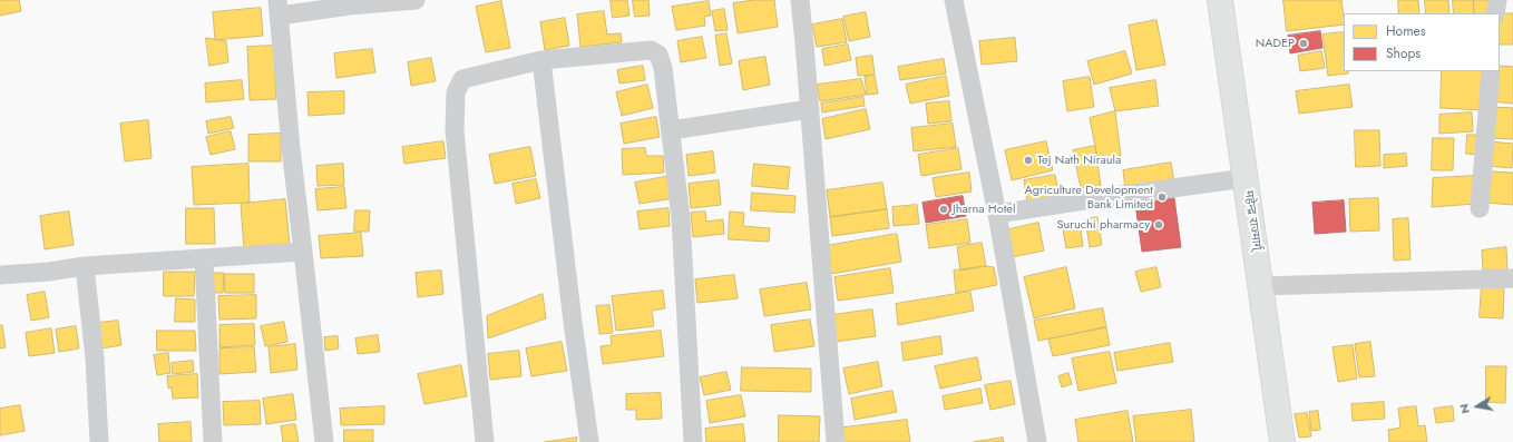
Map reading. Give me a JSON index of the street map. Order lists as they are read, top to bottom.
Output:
{
  "streets": {
    "highway": ["महेन्द्र राज्मार्ग्"]
  },
  "places": [
    "NADEP",
    "Tej Nath Niraula",
    "Agriculture Development Bank Limited",
    "Jharna Hotel",
    "Suruchi pharmacy"
  ],
  "legend": ["Homes", "Shops"],
  "north": "left"
}
